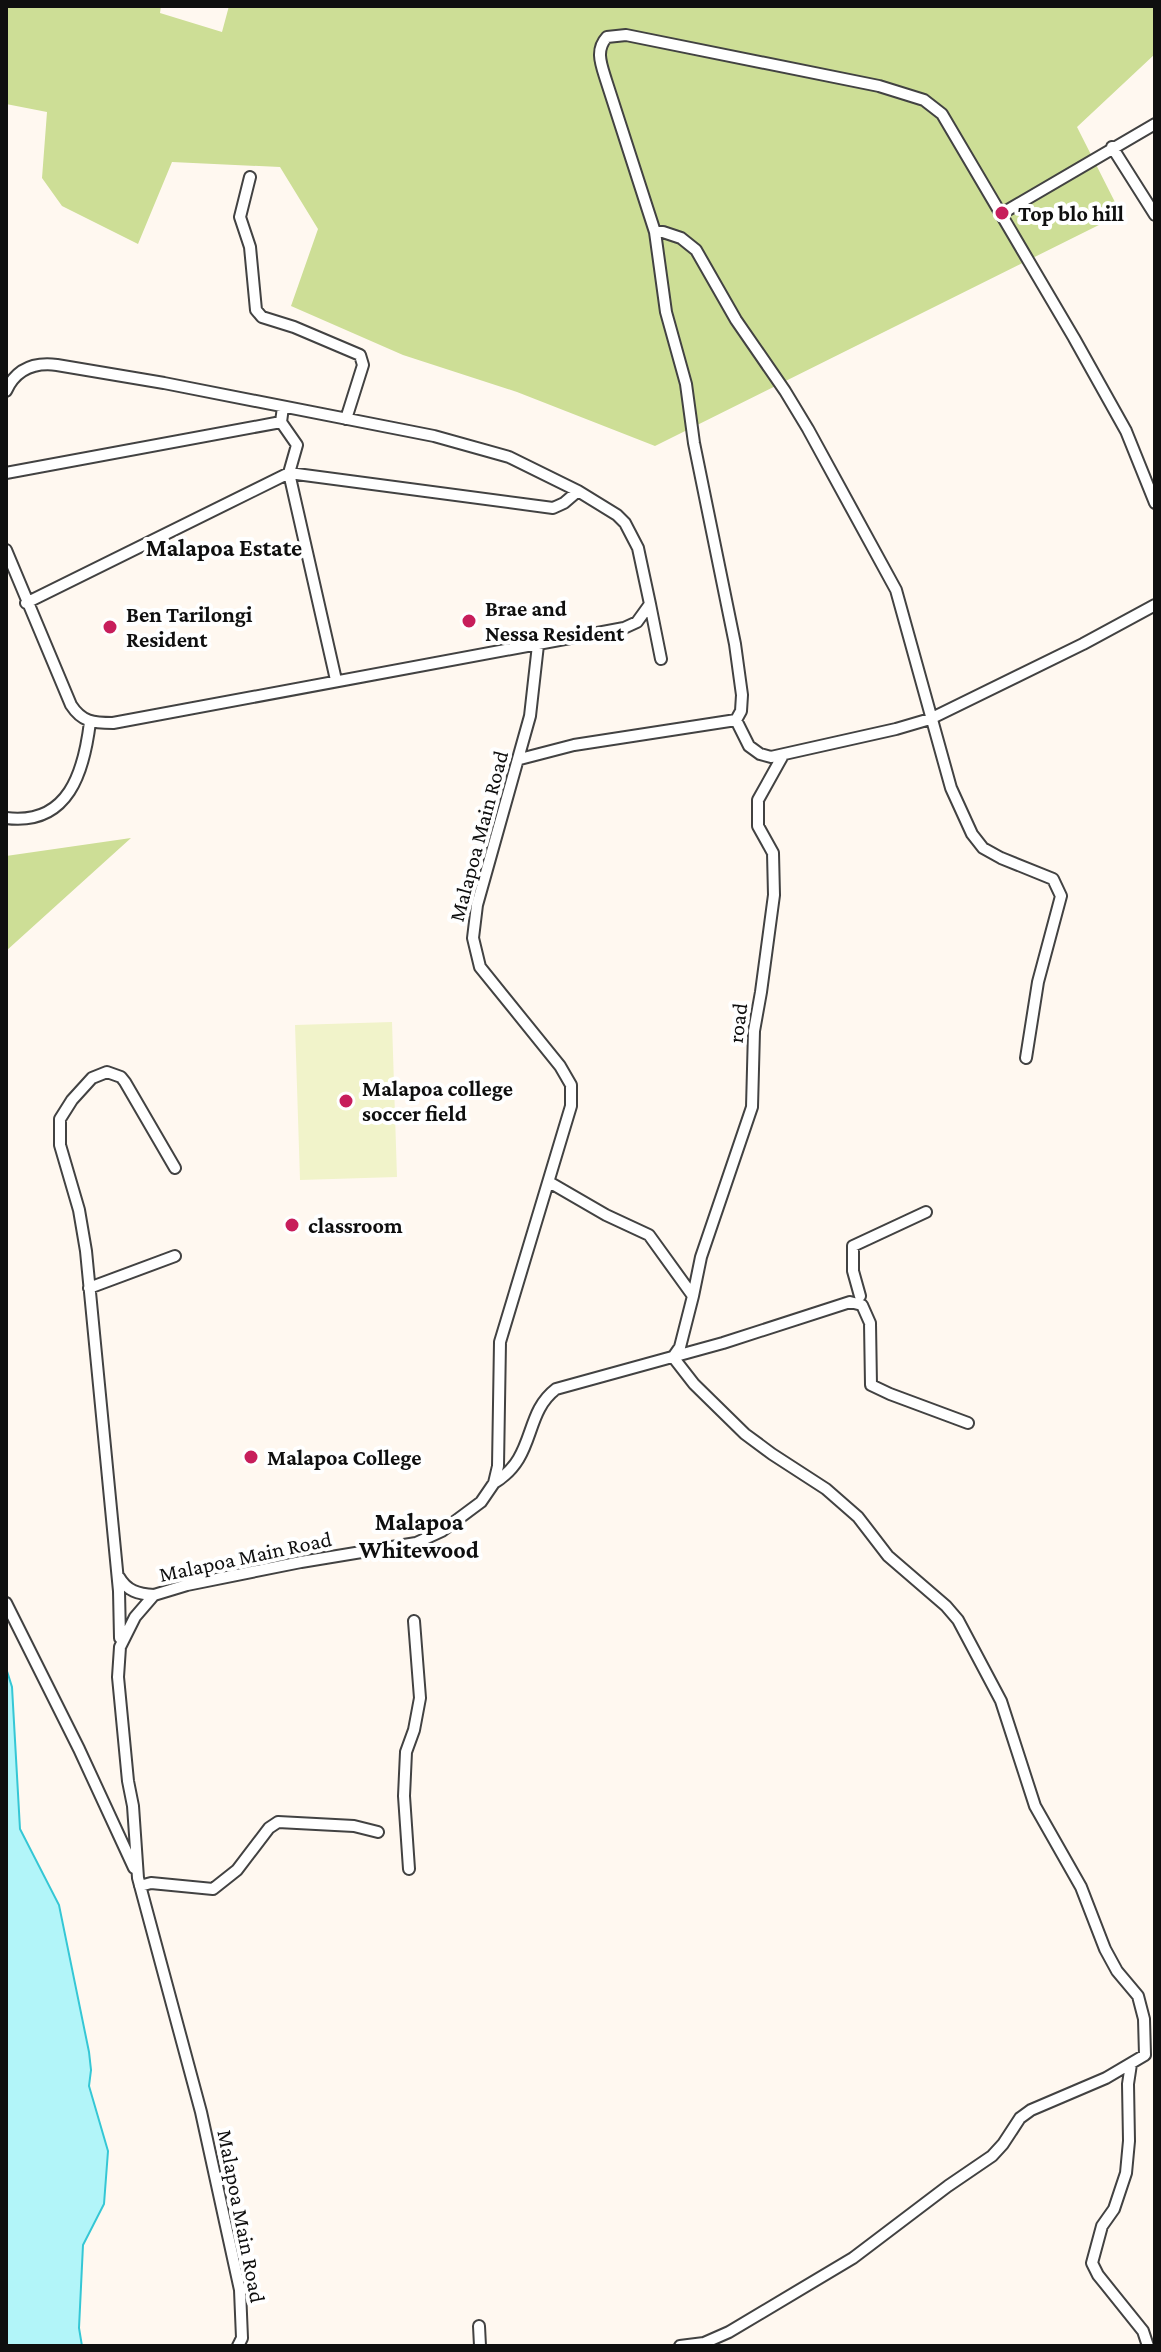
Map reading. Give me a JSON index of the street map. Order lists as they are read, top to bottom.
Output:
{
  "streets": {
    "street": ["Malapoa Main Road", "road"]
  },
  "districts": ["Malapoa Estate", "Malapoa Whitewood"],
  "places": [
    "Top blo hill",
    "Brae and Nessa Resident",
    "Ben Tarilongi Resident",
    "Malapoa college soccer field",
    "classroom",
    "Malapoa College"
  ]
}
